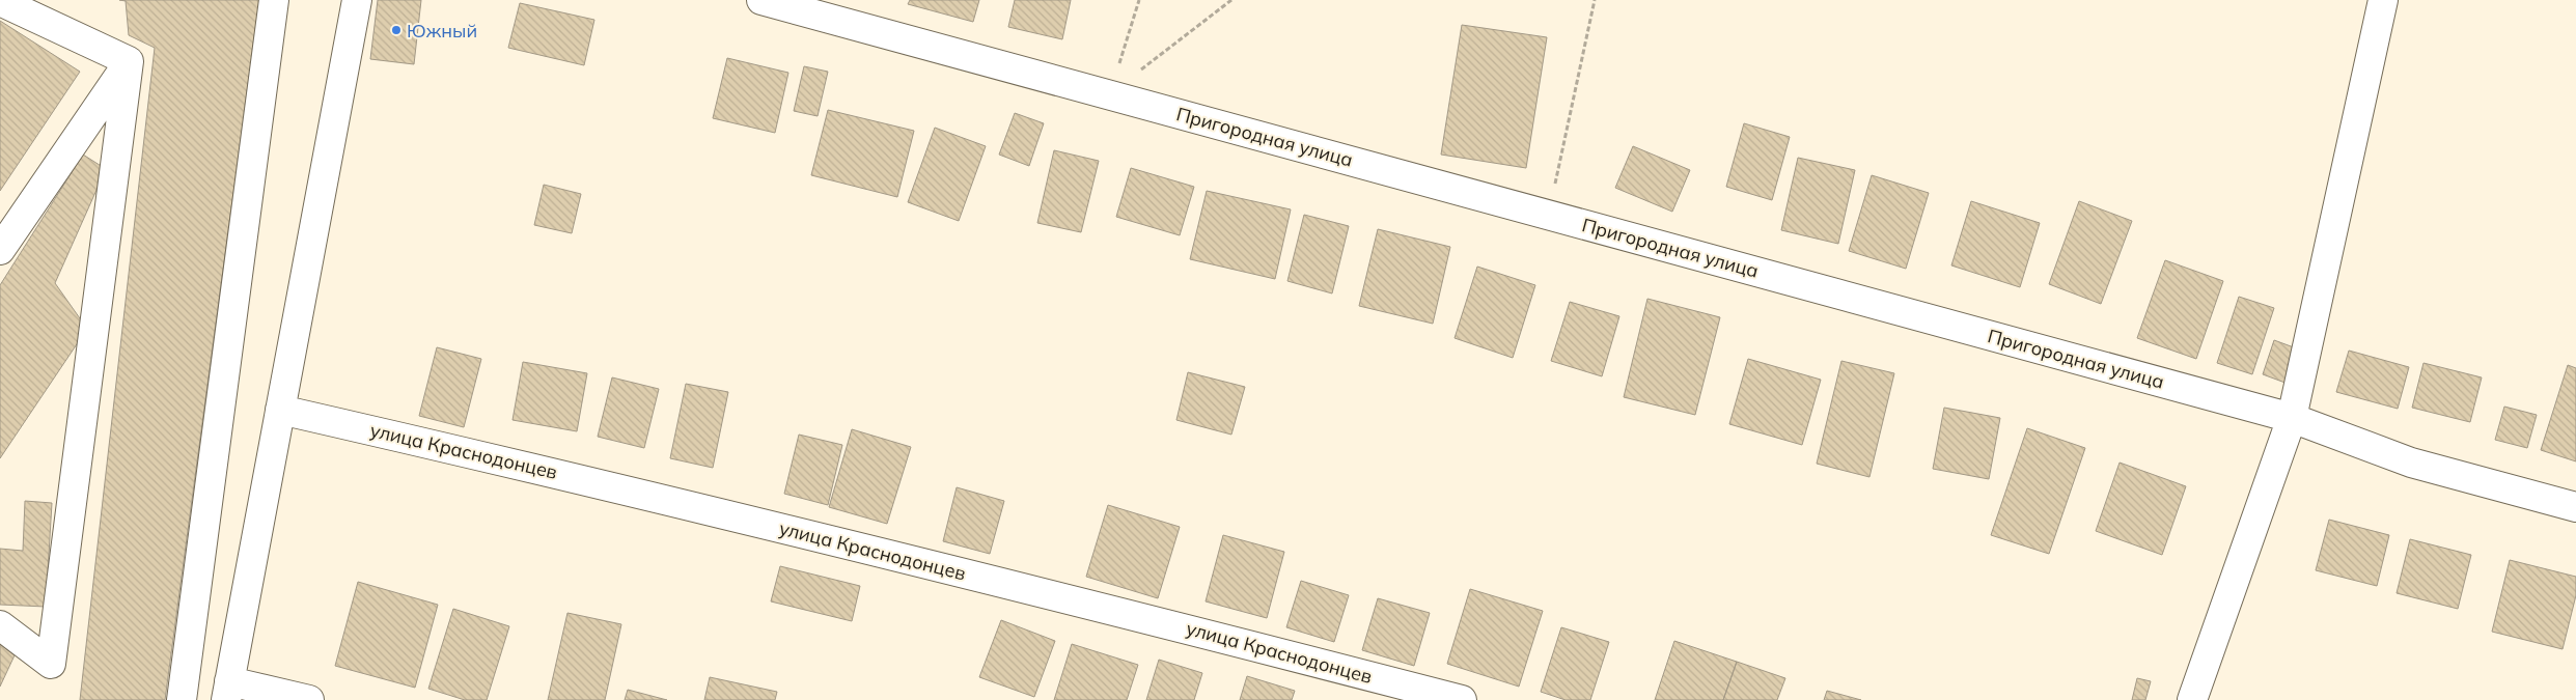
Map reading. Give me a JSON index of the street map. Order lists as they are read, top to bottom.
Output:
{
  "streets": {
    "street": ["Пригородная улица", "улица Краснодонцев"]
  },
  "places": ["Южный"]
}
